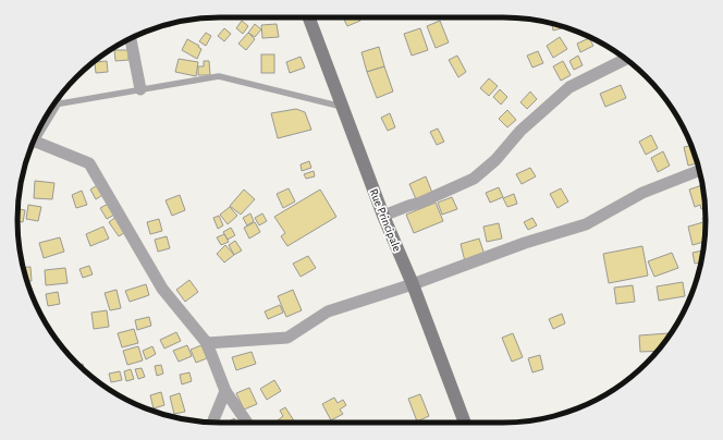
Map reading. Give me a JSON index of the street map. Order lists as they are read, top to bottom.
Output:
{
  "streets": {
    "main road": ["Rue Principale"]
  }
}
